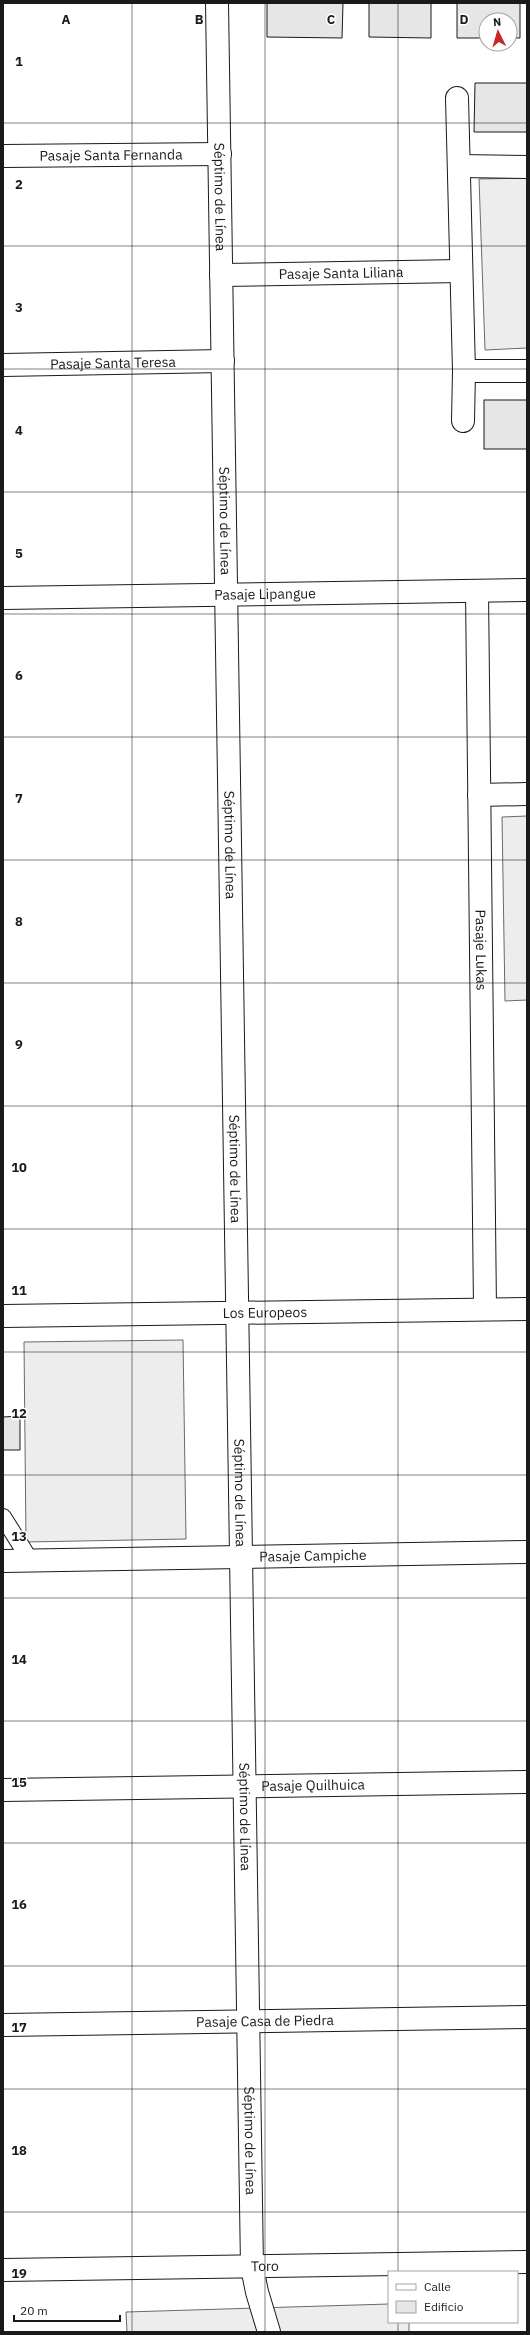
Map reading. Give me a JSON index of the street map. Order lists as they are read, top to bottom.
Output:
{
  "streets": {
    "street": [
      "Pasaje Santa Fernanda",
      "Séptimo de Línea",
      "Pasaje Santa Liliana",
      "Pasaje Santa Teresa",
      "Pasaje Lipangue",
      "Pasaje Lukas",
      "Los Europeos",
      "Pasaje Campiche",
      "Pasaje Quilhuica",
      "Pasaje Casa de Piedra",
      "Toro"
    ]
  },
  "crossings": [
    ["Pasaje Santa Fernanda", "Séptimo de Línea"],
    ["Séptimo de Línea", "Pasaje Santa Liliana"],
    ["Séptimo de Línea", "Pasaje Santa Teresa"],
    ["Séptimo de Línea", "Pasaje Lipangue"],
    ["Séptimo de Línea", "Los Europeos"],
    ["Séptimo de Línea", "Pasaje Campiche"],
    ["Séptimo de Línea", "Pasaje Quilhuica"],
    ["Séptimo de Línea", "Pasaje Casa de Piedra"],
    ["Séptimo de Línea", "Toro"],
    ["Pasaje Lipangue", "Pasaje Lukas"],
    ["Pasaje Lukas", "Los Europeos"]
  ],
  "legend": ["Calle", "Edificio"],
  "scale_bar": "20 m",
  "north": "top",
  "grid": {
    "columns": [
      "A",
      "B",
      "C",
      "D"
    ],
    "rows": [
      "1",
      "2",
      "3",
      "4",
      "5",
      "6",
      "7",
      "8",
      "9",
      "10",
      "11",
      "12",
      "13",
      "14",
      "15",
      "16",
      "17",
      "18",
      "19"
    ]
  }
}
